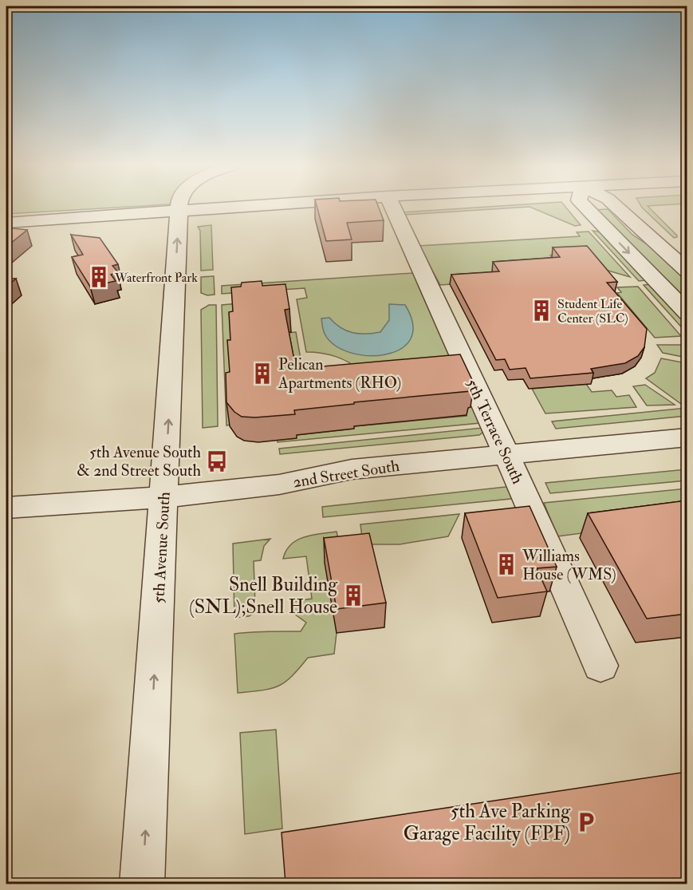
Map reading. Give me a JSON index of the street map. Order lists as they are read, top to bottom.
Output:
{
  "streets": {
    "street": ["5th Terrace South", "2nd Street South", "5th Avenue South"]
  },
  "crossings": [
    ["5th Terrace South", "2nd Street South"],
    ["2nd Street South", "5th Avenue South"]
  ],
  "one_way": ["5th Avenue South"],
  "places": {
    "building": [
      "Waterfront Park",
      "Student Life Center (SLC)",
      "Pelican Apartments (RHO)",
      "Williams House (WMS)",
      "Snell Building (SNL);Snell House"
    ],
    "bus stop": ["5th Avenue South & 2nd Street South"],
    "parking": ["5th Ave Parking Garage Facility (FPF)"]
  }
}
